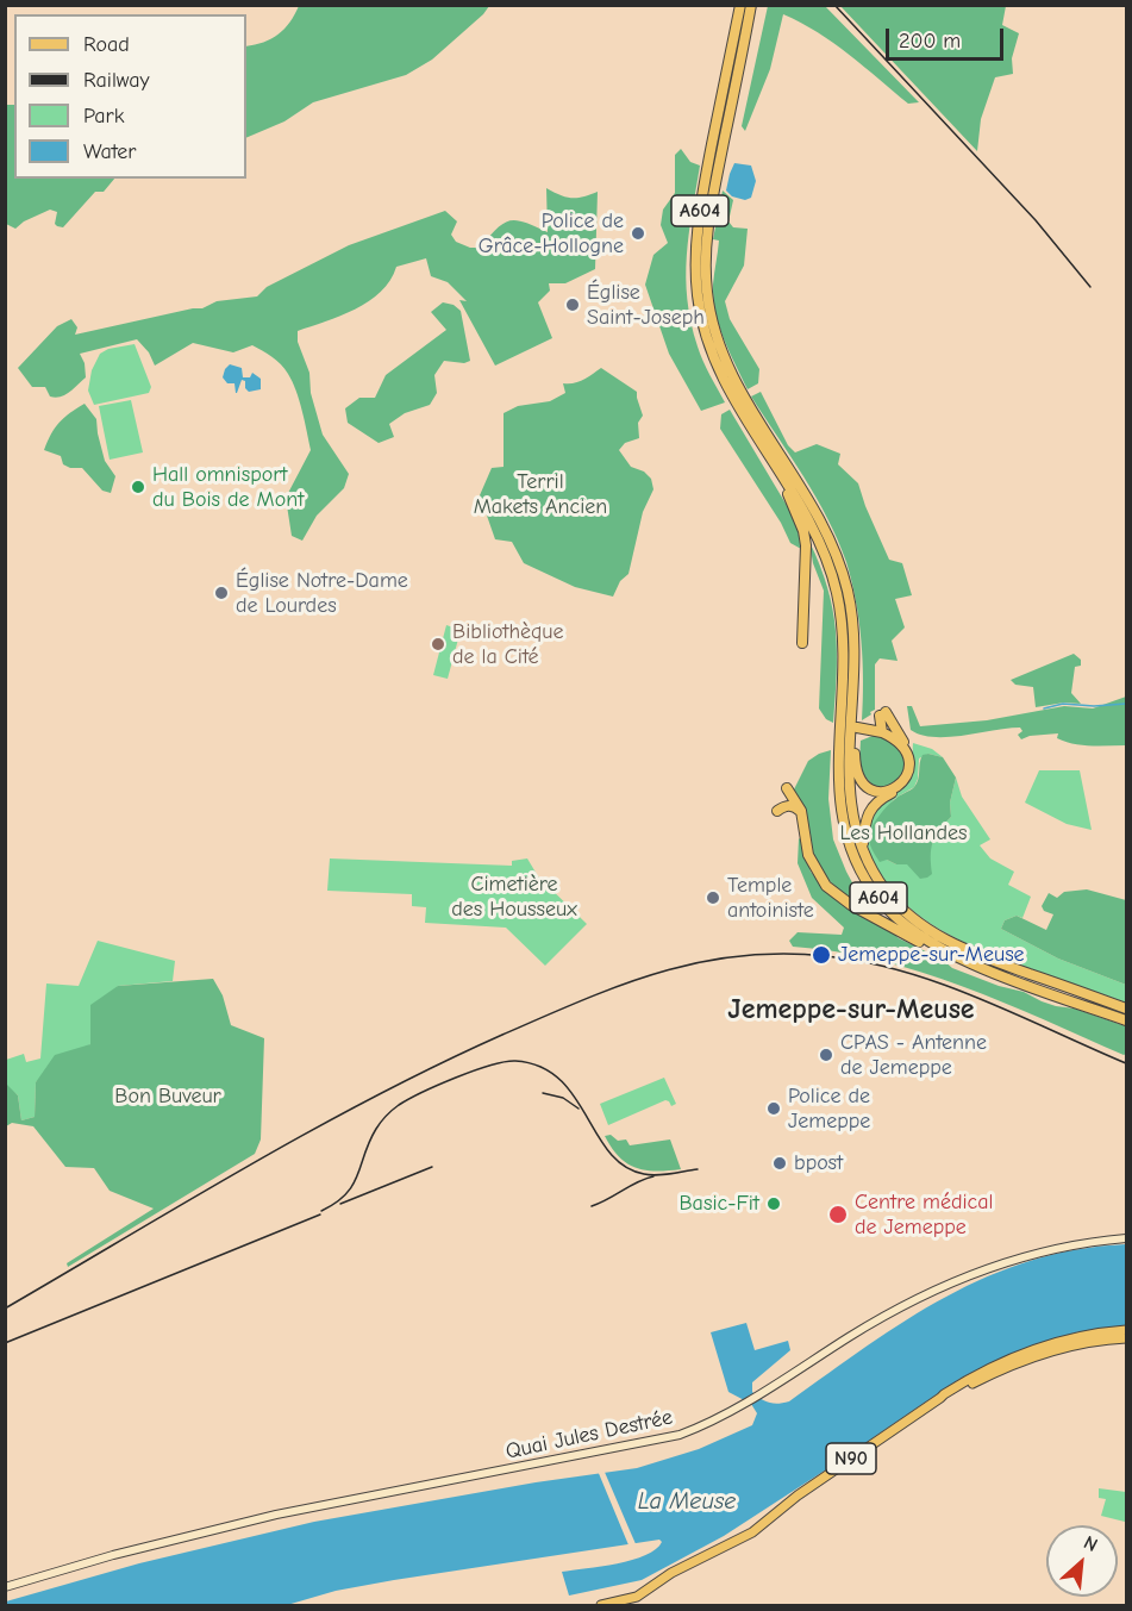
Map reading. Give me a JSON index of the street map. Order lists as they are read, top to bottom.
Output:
{
  "streets": {
    "highway": ["A604"],
    "main road": ["Quai Jules Destrée", "N90"]
  },
  "districts": ["Jemeppe-sur-Meuse"],
  "water": ["La Meuse"],
  "parks": [
    "Terril Makets Ancien",
    "Les Hollandes",
    "Cimetière des Housseux",
    "Bon Buveur"
  ],
  "places": [
    "Police de Grâce-Hollogne",
    "Église Saint-Joseph",
    "Hall omnisport du Bois de Mont",
    "Église Notre-Dame de Lourdes",
    "Bibliothèque de la Cité",
    "Temple antoiniste",
    "Jemeppe-sur-Meuse",
    "CPAS - Antenne de Jemeppe",
    "Police de Jemeppe",
    "bpost",
    "Basic-Fit",
    "Centre médical de Jemeppe"
  ],
  "legend": [
    "Road",
    "Railway",
    "Park",
    "Water"
  ],
  "scale_bar": "200 m",
  "north": "top right"
}
